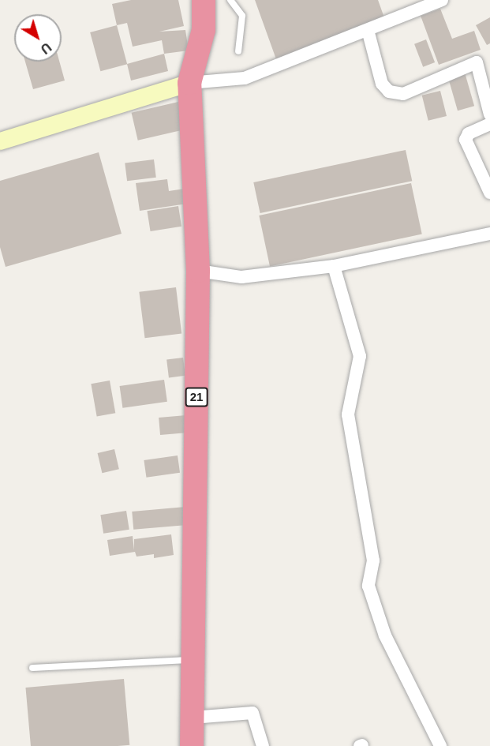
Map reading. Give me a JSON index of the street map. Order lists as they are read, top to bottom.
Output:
{
  "streets": {
    "highway": ["21"]
  },
  "north": "bottom right"
}
